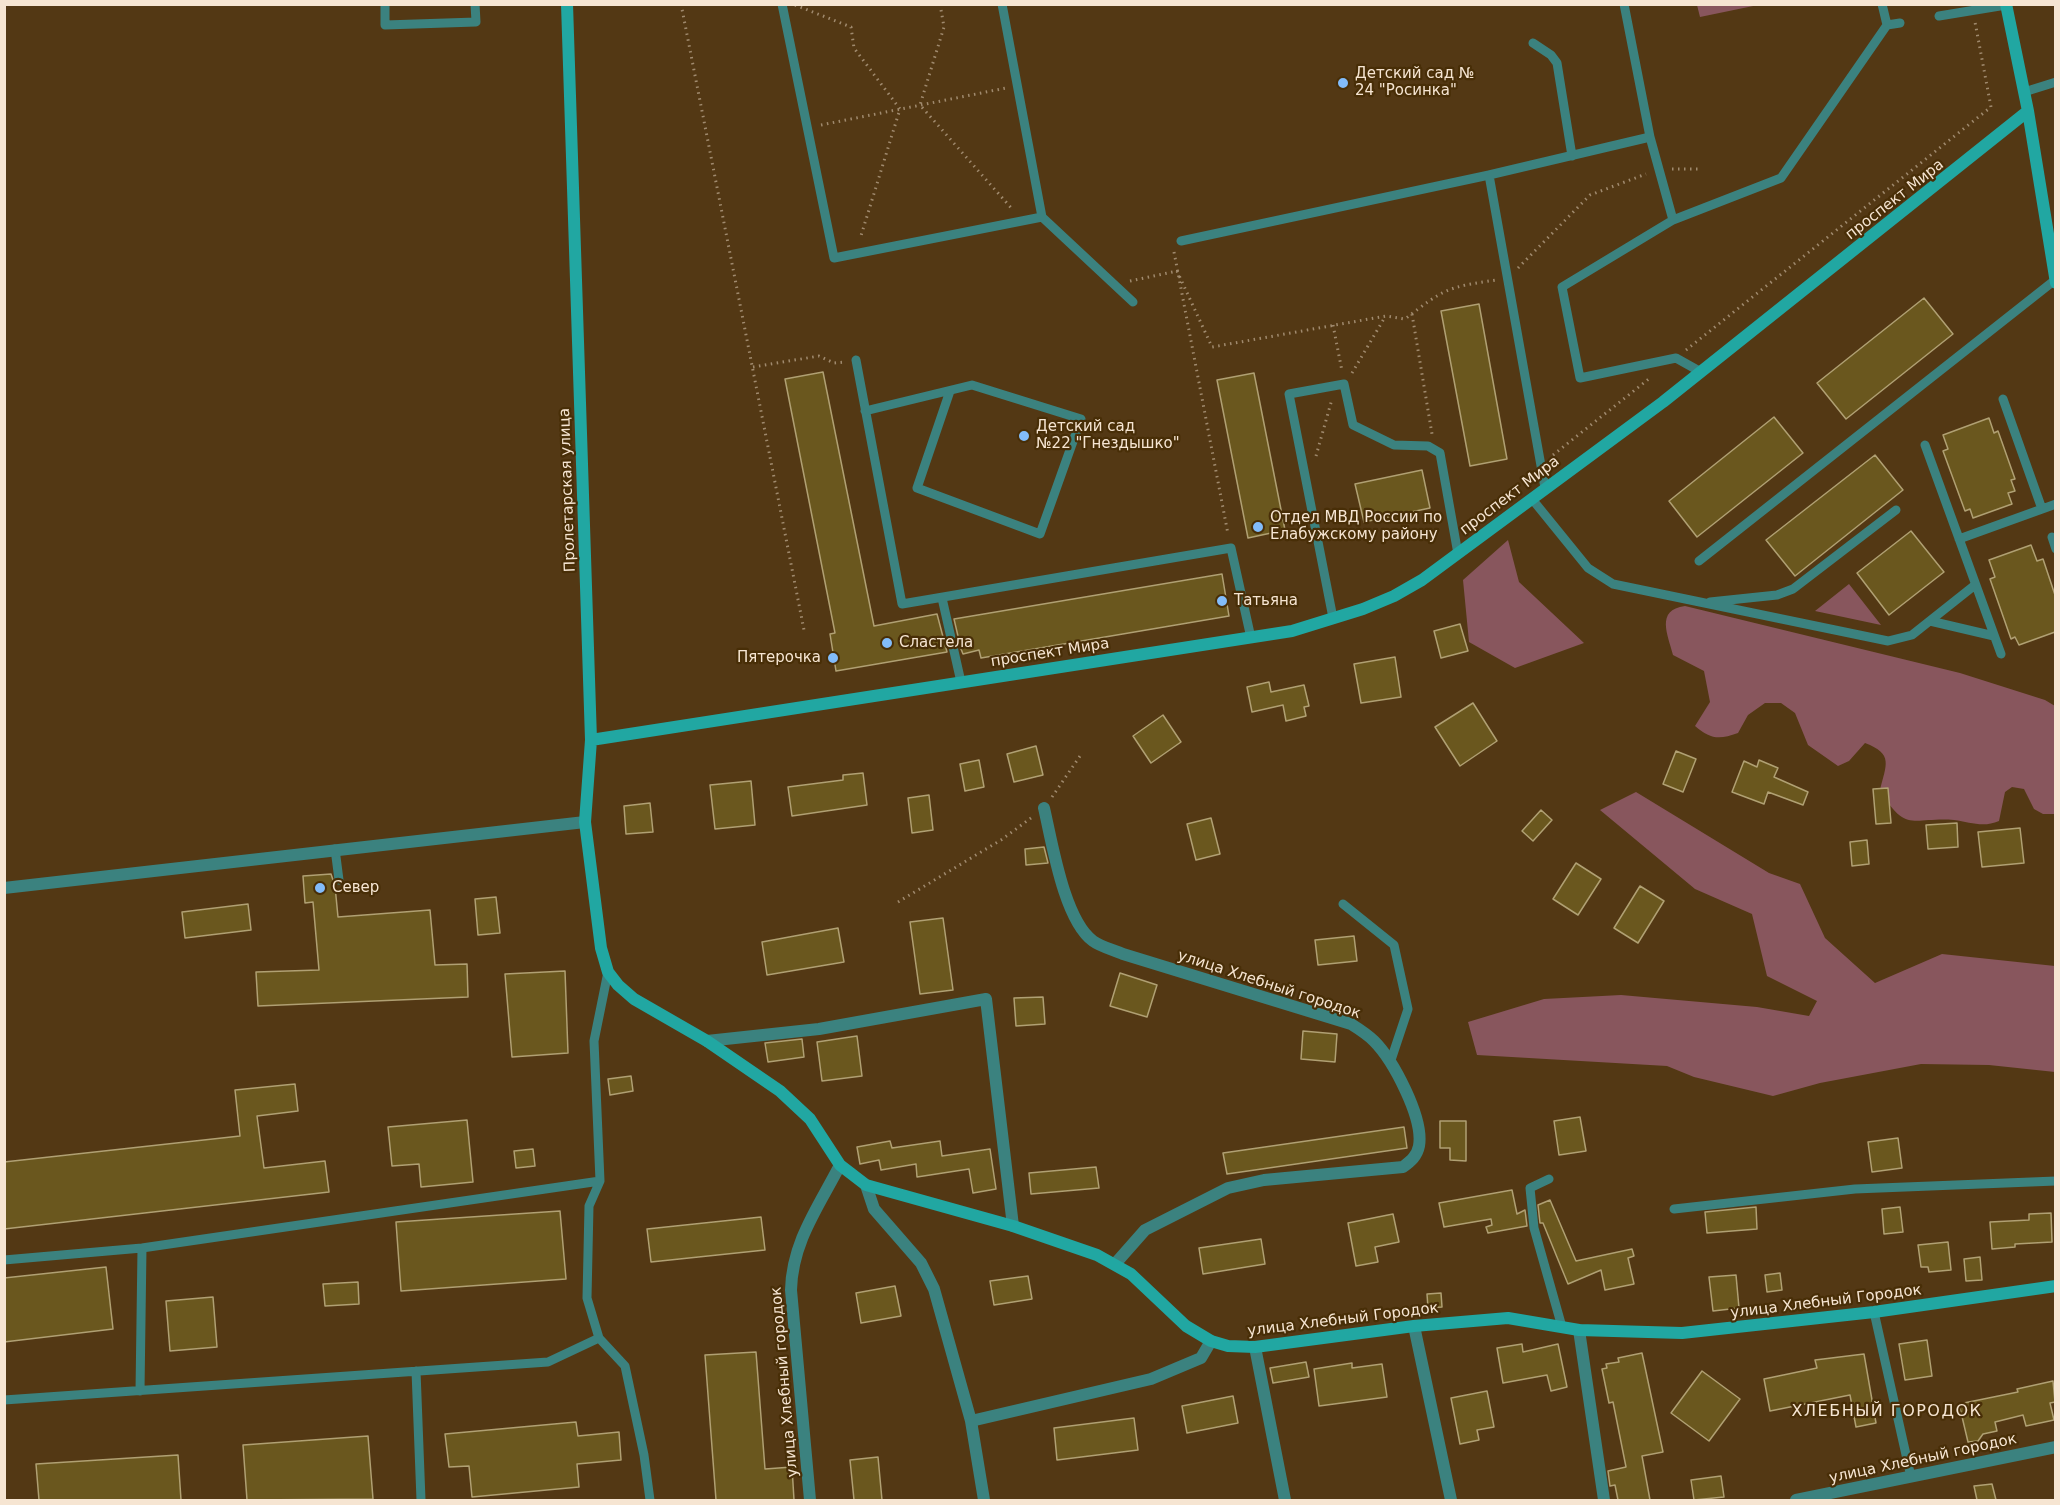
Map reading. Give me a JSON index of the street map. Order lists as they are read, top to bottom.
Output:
{
  "streets": {
    "street": [
      "проспект Мира",
      "Пролетарская улица",
      "улица Хлебный городок",
      "улица Хлебный Городок"
    ]
  },
  "crossings": [
    ["проспект Мира", "Пролетарская улица"],
    ["Пролетарская улица", "улица Хлебный Городок"],
    ["улица Хлебный городок", "улица Хлебный Городок"]
  ],
  "districts": ["ХЛЕБНЫЙ ГОРОДОК"],
  "places": [
    "Детский сад № 24 \"Росинка\"",
    "Детский сад №22 \"Гнездышко\"",
    "Отдел МВД России по Елабужскому району",
    "Татьяна",
    "Сластела",
    "Пятерочка",
    "Север"
  ]
}
